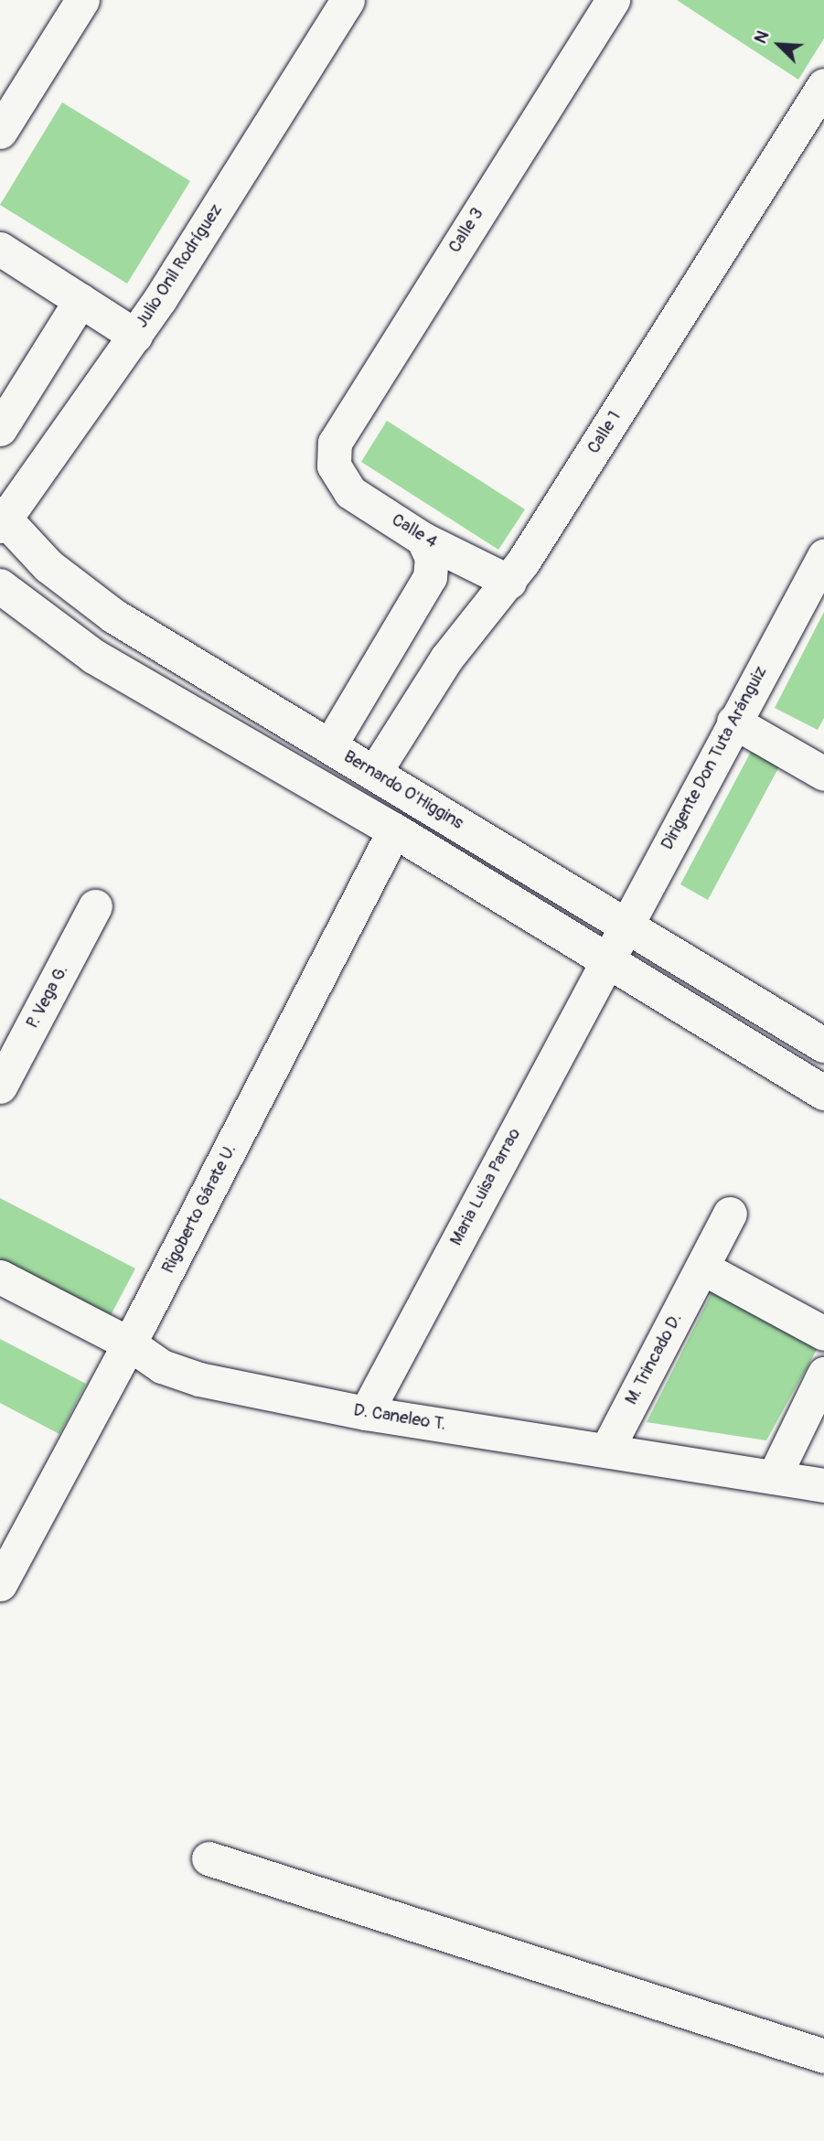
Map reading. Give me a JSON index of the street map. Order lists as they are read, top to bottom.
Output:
{
  "streets": {
    "street": [
      "Calle 3",
      "Julio Onil Rodríguez",
      "Calle 1",
      "Calle 4",
      "Dirigente Don Tuta Aránguiz",
      "Bernardo O'Higgins",
      "P. Vega G.",
      "Maria Luisa Parrao",
      "Rigoberto Gárate U.",
      "M. Trincado D.",
      "D. Caneleo T."
    ]
  },
  "crossings": [
    ["Calle 3", "Calle 4"],
    ["Julio Onil Rodríguez", "Bernardo O'Higgins"],
    ["Calle 1", "Calle 4"],
    ["Calle 1", "Bernardo O'Higgins"],
    ["Dirigente Don Tuta Aránguiz", "Bernardo O'Higgins"],
    ["Dirigente Don Tuta Aránguiz", "Maria Luisa Parrao"],
    ["Maria Luisa Parrao", "D. Caneleo T."],
    ["Rigoberto Gárate U.", "D. Caneleo T."],
    ["M. Trincado D.", "D. Caneleo T."]
  ],
  "north": "top left"
}
